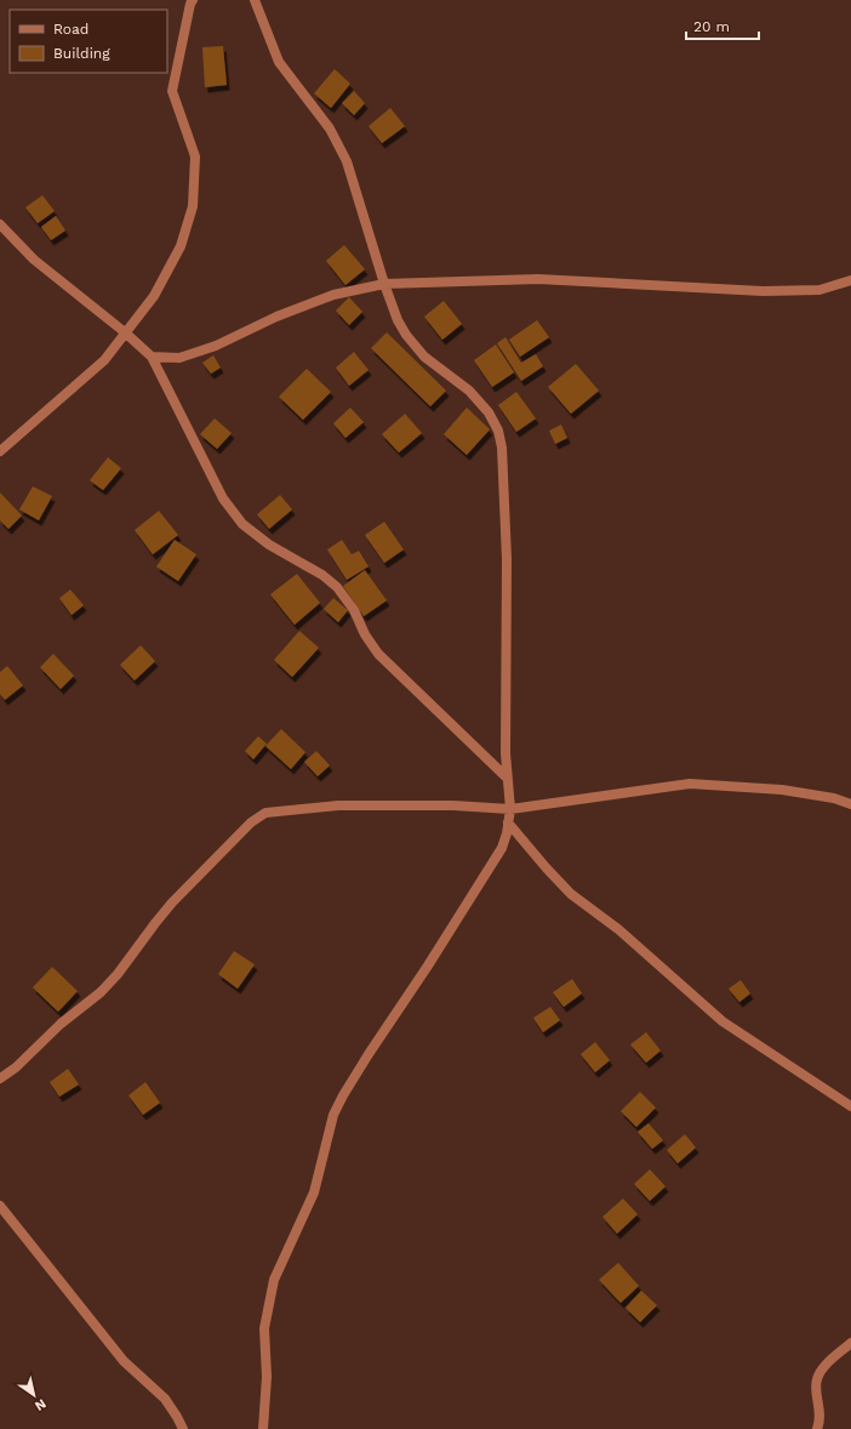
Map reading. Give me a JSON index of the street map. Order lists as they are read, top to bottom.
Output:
{
  "legend": ["Road", "Building"],
  "scale_bar": "20 m",
  "north": "bottom right"
}
